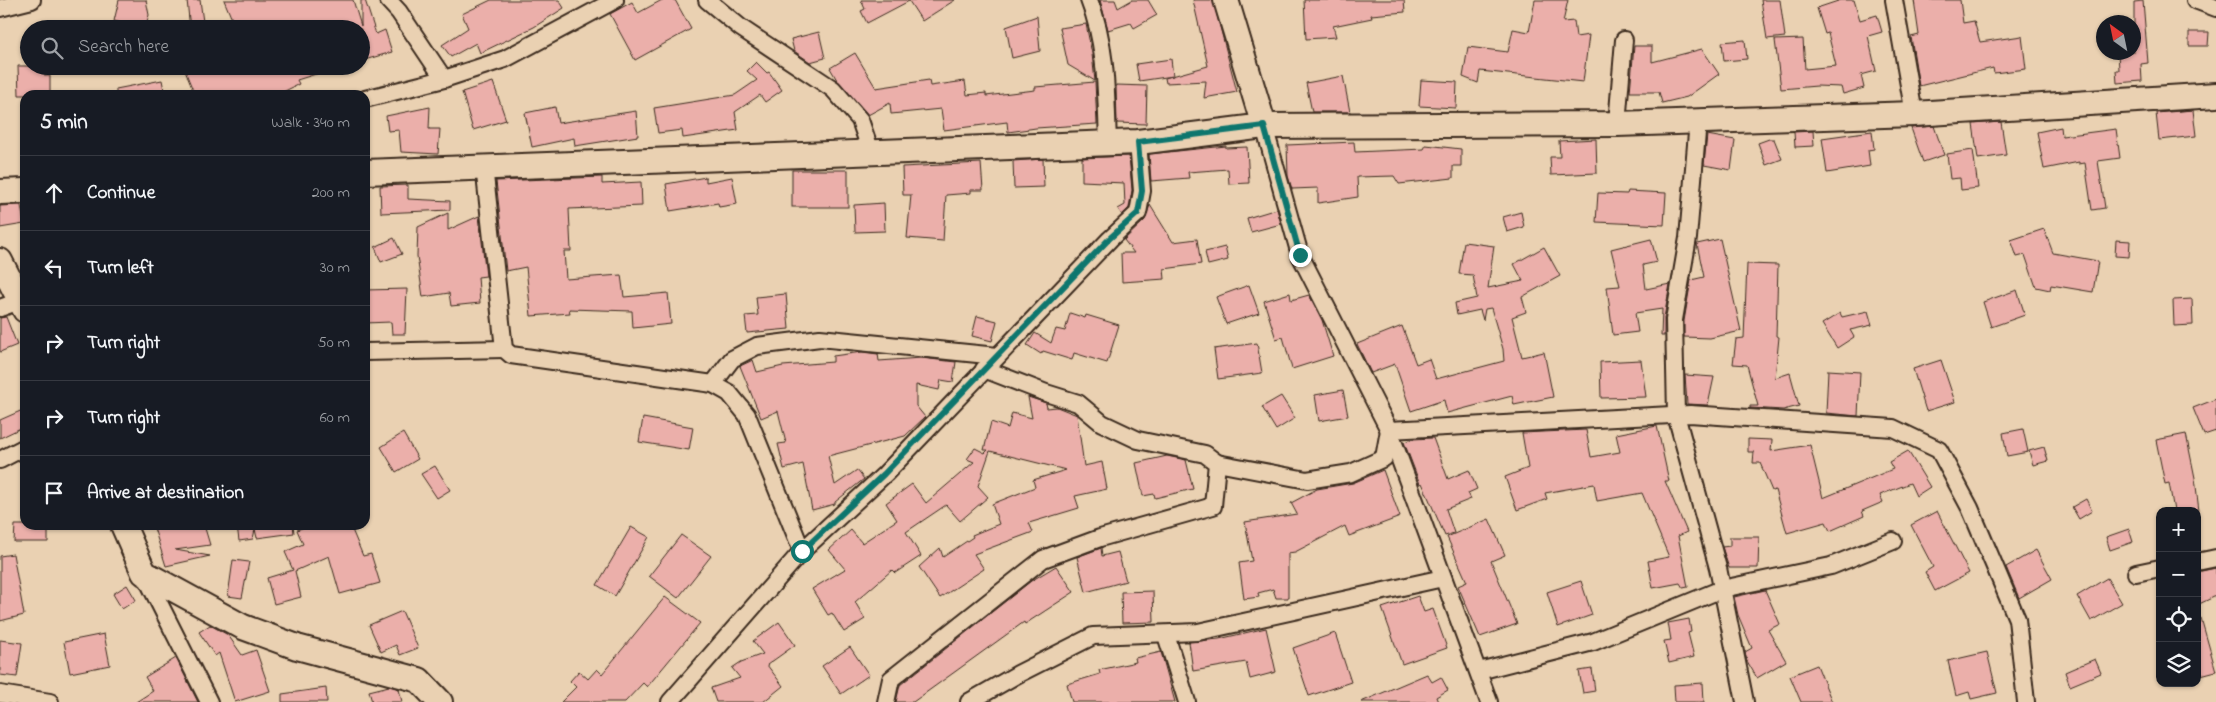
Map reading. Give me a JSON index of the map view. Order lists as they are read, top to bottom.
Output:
{
  "north": "top left",
  "page": {
    "search": "Search here",
    "heading": ["5 min", "Walk · 340 m"],
    "list": [
      ["Continue", "200 m"],
      ["Turn left", "30 m"],
      ["Turn right", "50 m"],
      ["Turn right", "60 m"],
      "Arrive at destination"
    ],
    "map_buttons": ["+", "−"]
  }
}
